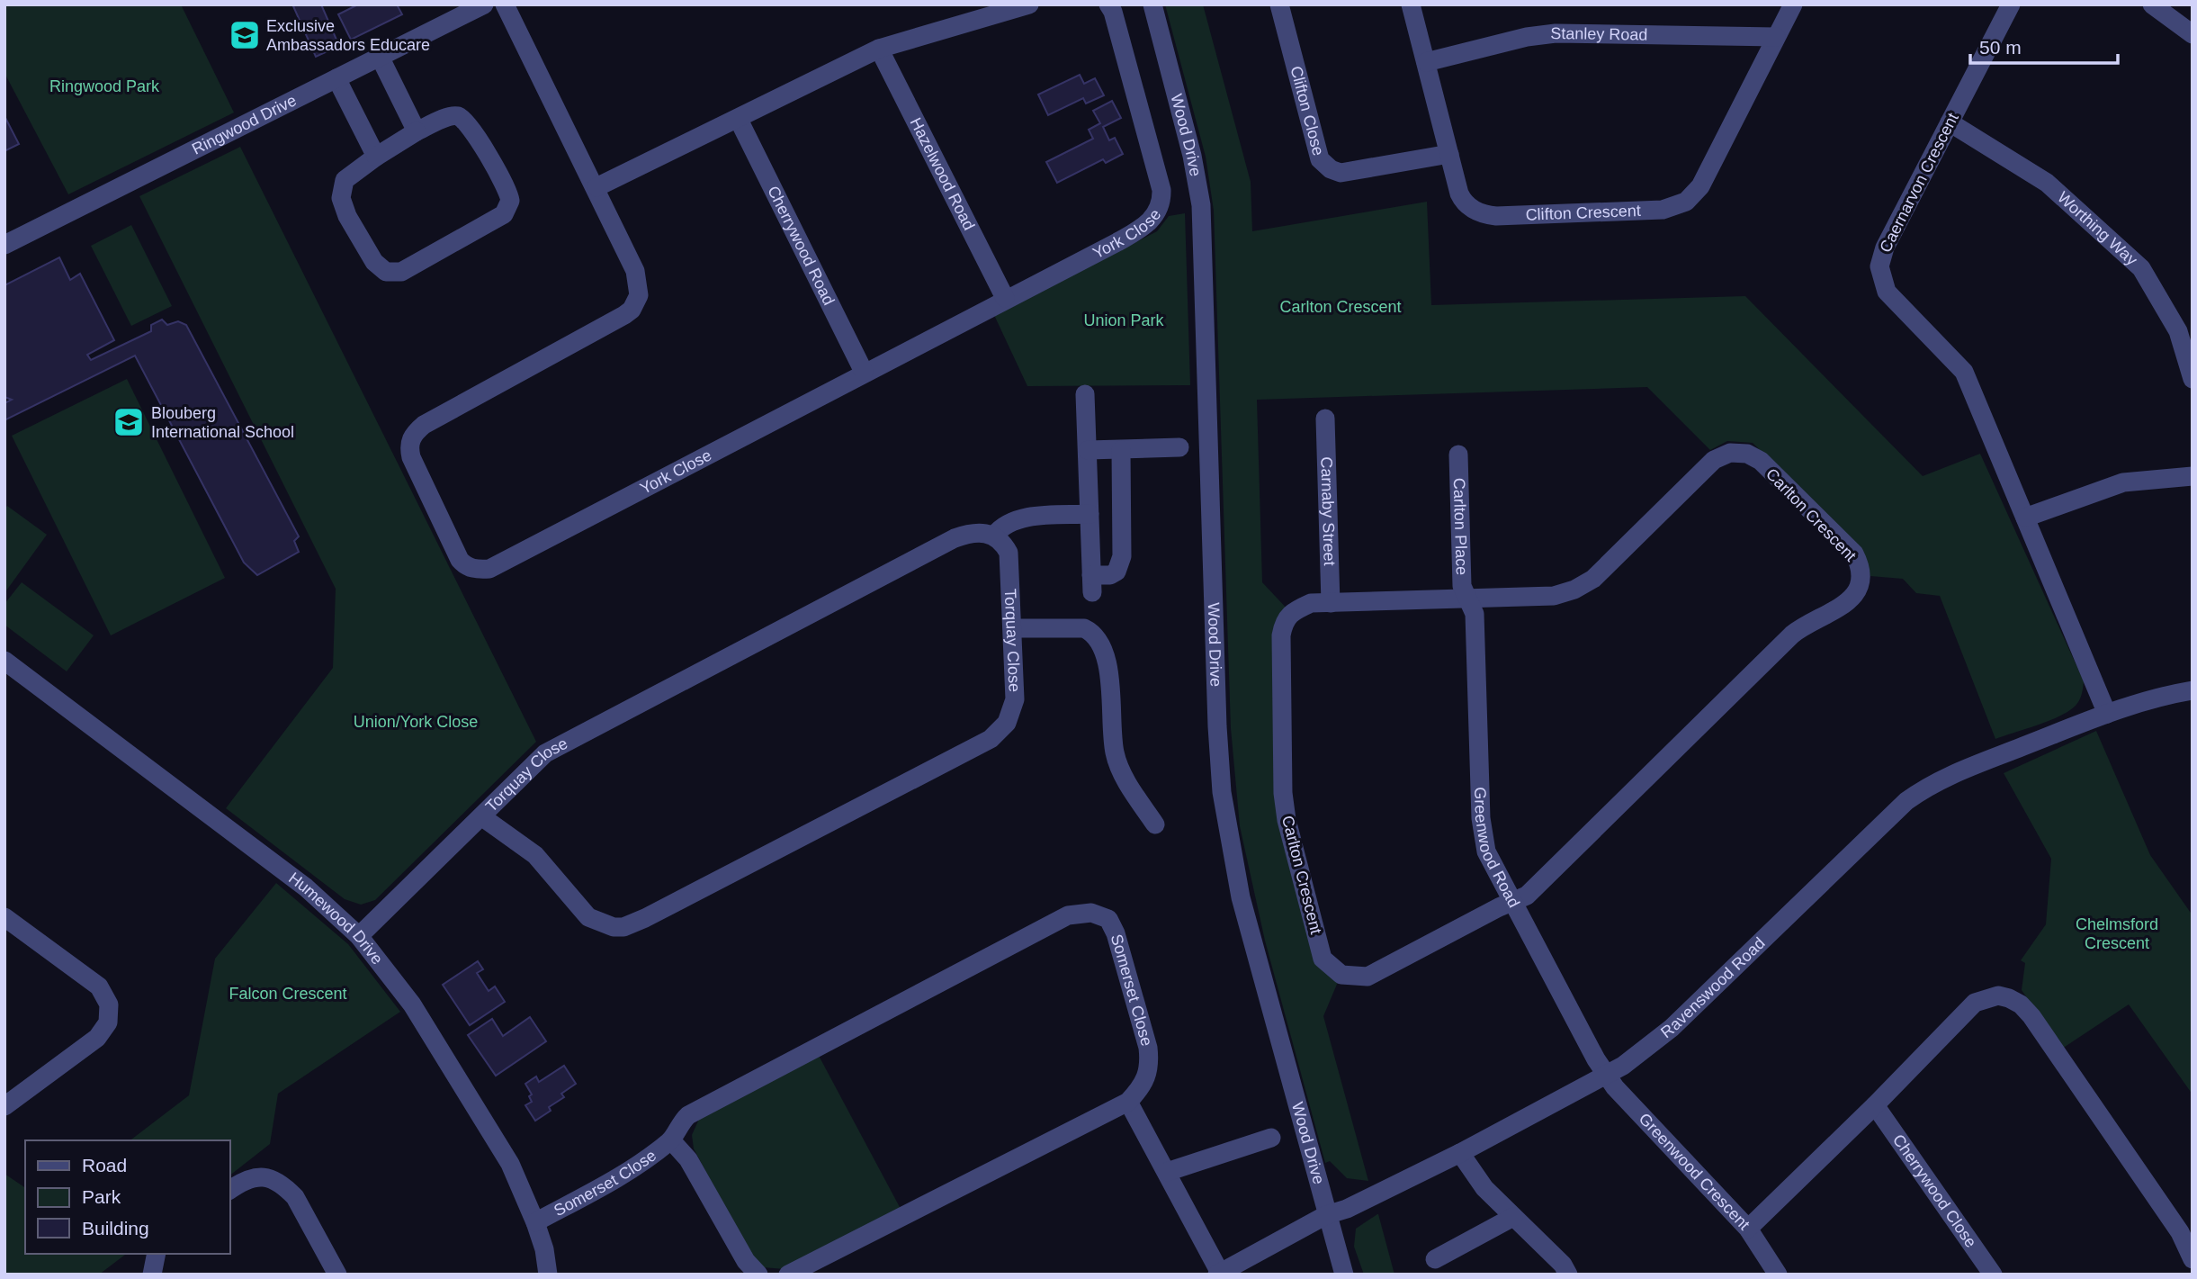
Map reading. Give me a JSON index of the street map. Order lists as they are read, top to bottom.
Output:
{
  "streets": {
    "street": [
      "Stanley Road",
      "Clifton Close",
      "Ringwood Drive",
      "Wood Drive",
      "Hazelwood Road",
      "Caernarvon Crescent",
      "Clifton Crescent",
      "Worthing Way",
      "York Close",
      "Cherrywood Road",
      "Carnaby Street",
      "Carlton Crescent",
      "Carlton Place",
      "Torquay Close",
      "Greenwood Road",
      "Humewood Drive",
      "Ravenswood Road",
      "Somerset Close",
      "Greenwood Crescent",
      "Cherrywood Close"
    ]
  },
  "crossings": [
    ["Stanley Road", "Clifton Crescent"],
    ["Clifton Close", "Clifton Crescent"],
    ["Wood Drive", "Ravenswood Road"],
    ["Hazelwood Road", "York Close"],
    ["Caernarvon Crescent", "Worthing Way"],
    ["Caernarvon Crescent", "Ravenswood Road"],
    ["York Close", "Cherrywood Road"],
    ["Carnaby Street", "Carlton Crescent"],
    ["Carlton Crescent", "Carlton Place"],
    ["Carlton Crescent", "Greenwood Road"],
    ["Carlton Place", "Greenwood Road"],
    ["Torquay Close", "Humewood Drive"],
    ["Greenwood Road", "Ravenswood Road"],
    ["Greenwood Road", "Greenwood Crescent"],
    ["Humewood Drive", "Somerset Close"],
    ["Ravenswood Road", "Greenwood Crescent"]
  ],
  "parks": [
    "Ringwood Park",
    "Carlton Crescent",
    "Union Park",
    "Union/York Close",
    "Chelmsford Crescent",
    "Falcon Crescent"
  ],
  "places": {
    "school or university": ["Exclusive Ambassadors Educare", "Blouberg International School"]
  },
  "legend": ["Road", "Park", "Building"],
  "scale_bar": "50 m"
}
